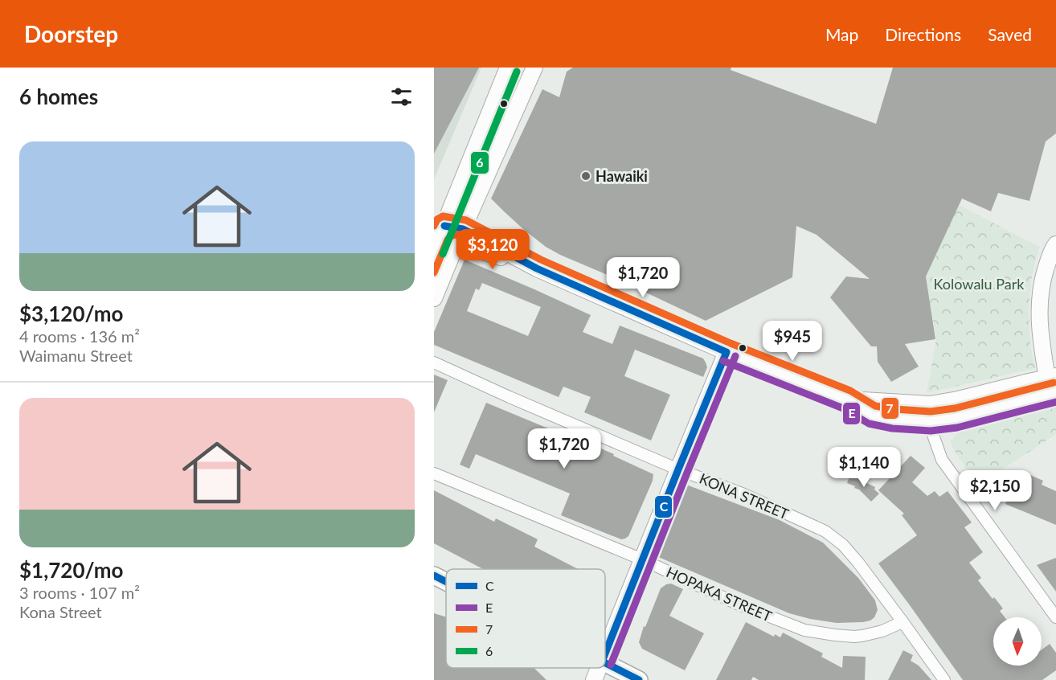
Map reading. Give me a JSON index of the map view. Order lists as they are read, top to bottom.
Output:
{
  "streets": {
    "street": ["KONA STREET", "HOPAKA STREET"]
  },
  "crossings": [
    ["KONA STREET", "HOPAKA STREET"]
  ],
  "parks": ["Kolowalu Park"],
  "places": ["Hawaiki"],
  "lines": [
    "transit line 6",
    "transit line 7",
    "transit line C",
    "transit line E"
  ],
  "legend": [
    "C",
    "E",
    "7",
    "6"
  ],
  "north": "bottom",
  "page": {
    "header": "Doorstep",
    "nav": ["Map", "Directions", "Saved"],
    "heading": "6 homes",
    "list": [
      {
        "name": "$3,120/mo",
        "note": "4 rooms · 136 m² · Waimanu Street"
      },
      {
        "name": "$1,720/mo",
        "note": "3 rooms · 107 m² · Kona Street"
      }
    ],
    "price": [
      "$3,120",
      "$1,720",
      "$945",
      "$1,720",
      "$1,140",
      "$2,150"
    ]
  }
}
